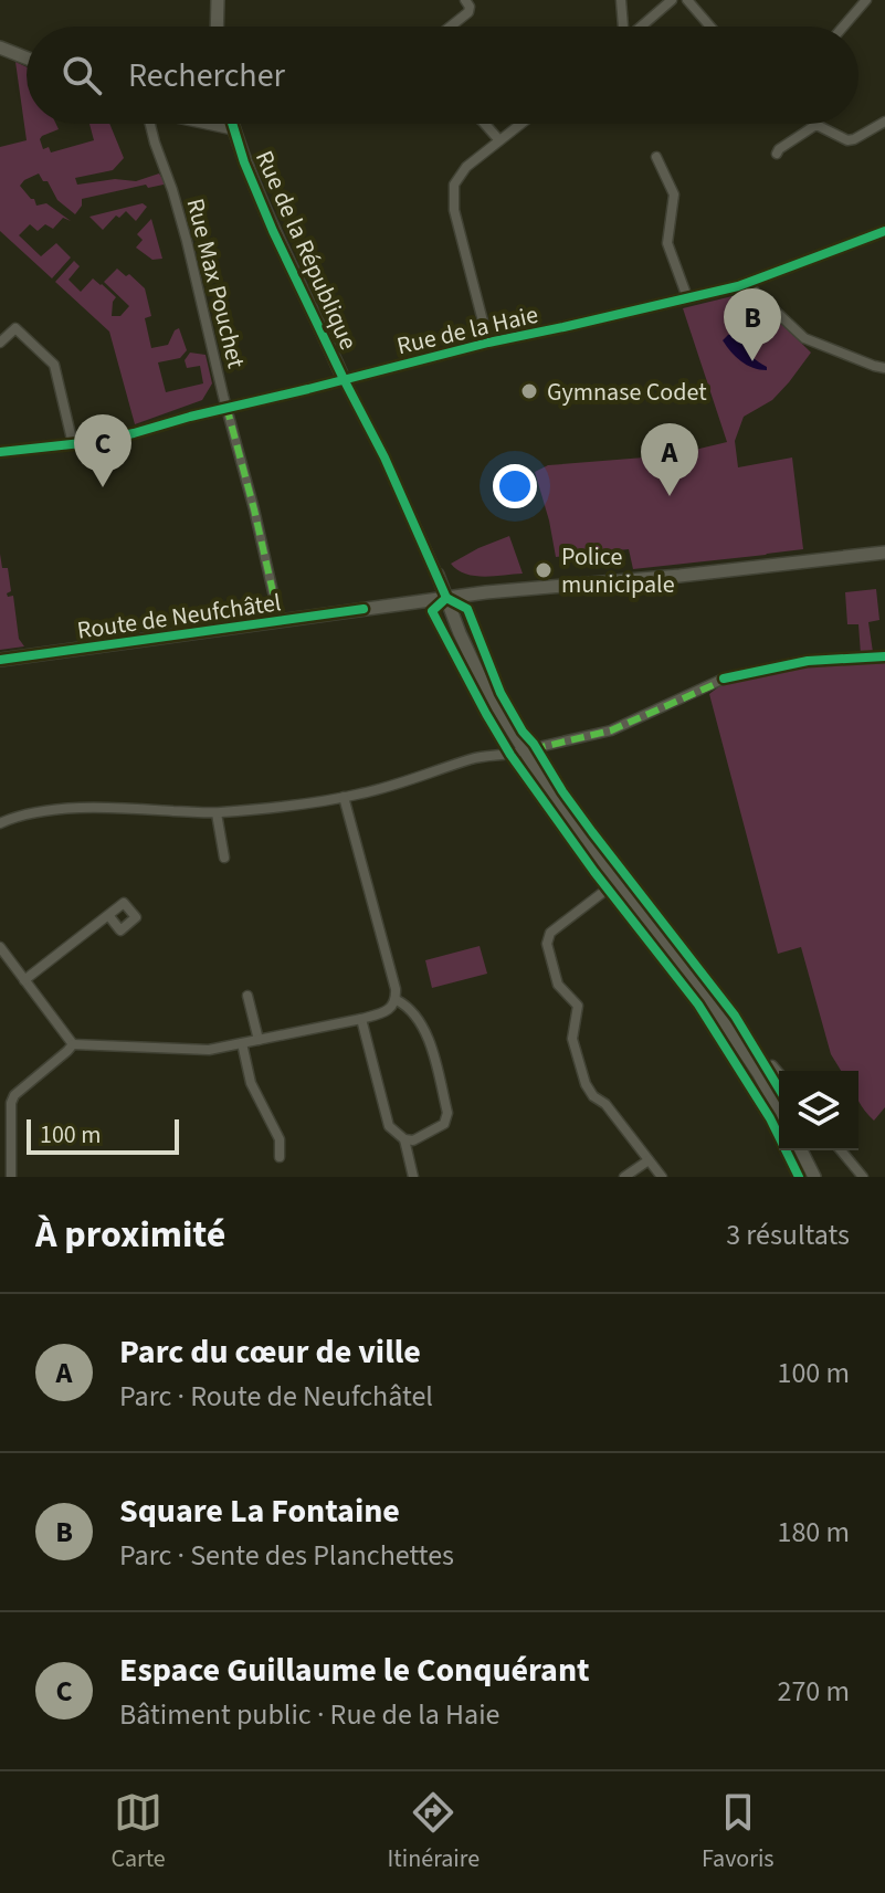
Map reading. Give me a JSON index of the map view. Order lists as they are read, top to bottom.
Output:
{
  "streets": {
    "main road": ["Rue de la République", "Route de Neufchâtel"],
    "street": ["Rue Max Pouchet", "Rue de la Haie"]
  },
  "crossings": [
    ["Rue de la République", "Rue de la Haie"],
    ["Rue de la République", "Route de Neufchâtel"],
    ["Rue Max Pouchet", "Rue de la Haie"],
    ["Rue Max Pouchet", "Route de Neufchâtel"]
  ],
  "places": ["Gymnase Codet", "Police municipale"],
  "scale_bar": "100 m",
  "page": {
    "search": "Rechercher",
    "pins": ["B", "C", "A"],
    "scale": "100 m",
    "heading": ["À proximité", "3 résultats"],
    "list": [
      {
        "mark": "A",
        "name": "Parc du cœur de ville",
        "note": "Parc · Route de Neufchâtel",
        "value": "100 m"
      },
      {
        "mark": "B",
        "name": "Square La Fontaine",
        "note": "Parc · Sente des Planchettes",
        "value": "180 m"
      },
      {
        "mark": "C",
        "name": "Espace Guillaume le Conquérant",
        "note": "Bâtiment public · Rue de la Haie",
        "value": "270 m"
      }
    ],
    "nav": ["Carte", "Itinéraire", "Favoris"]
  }
}
